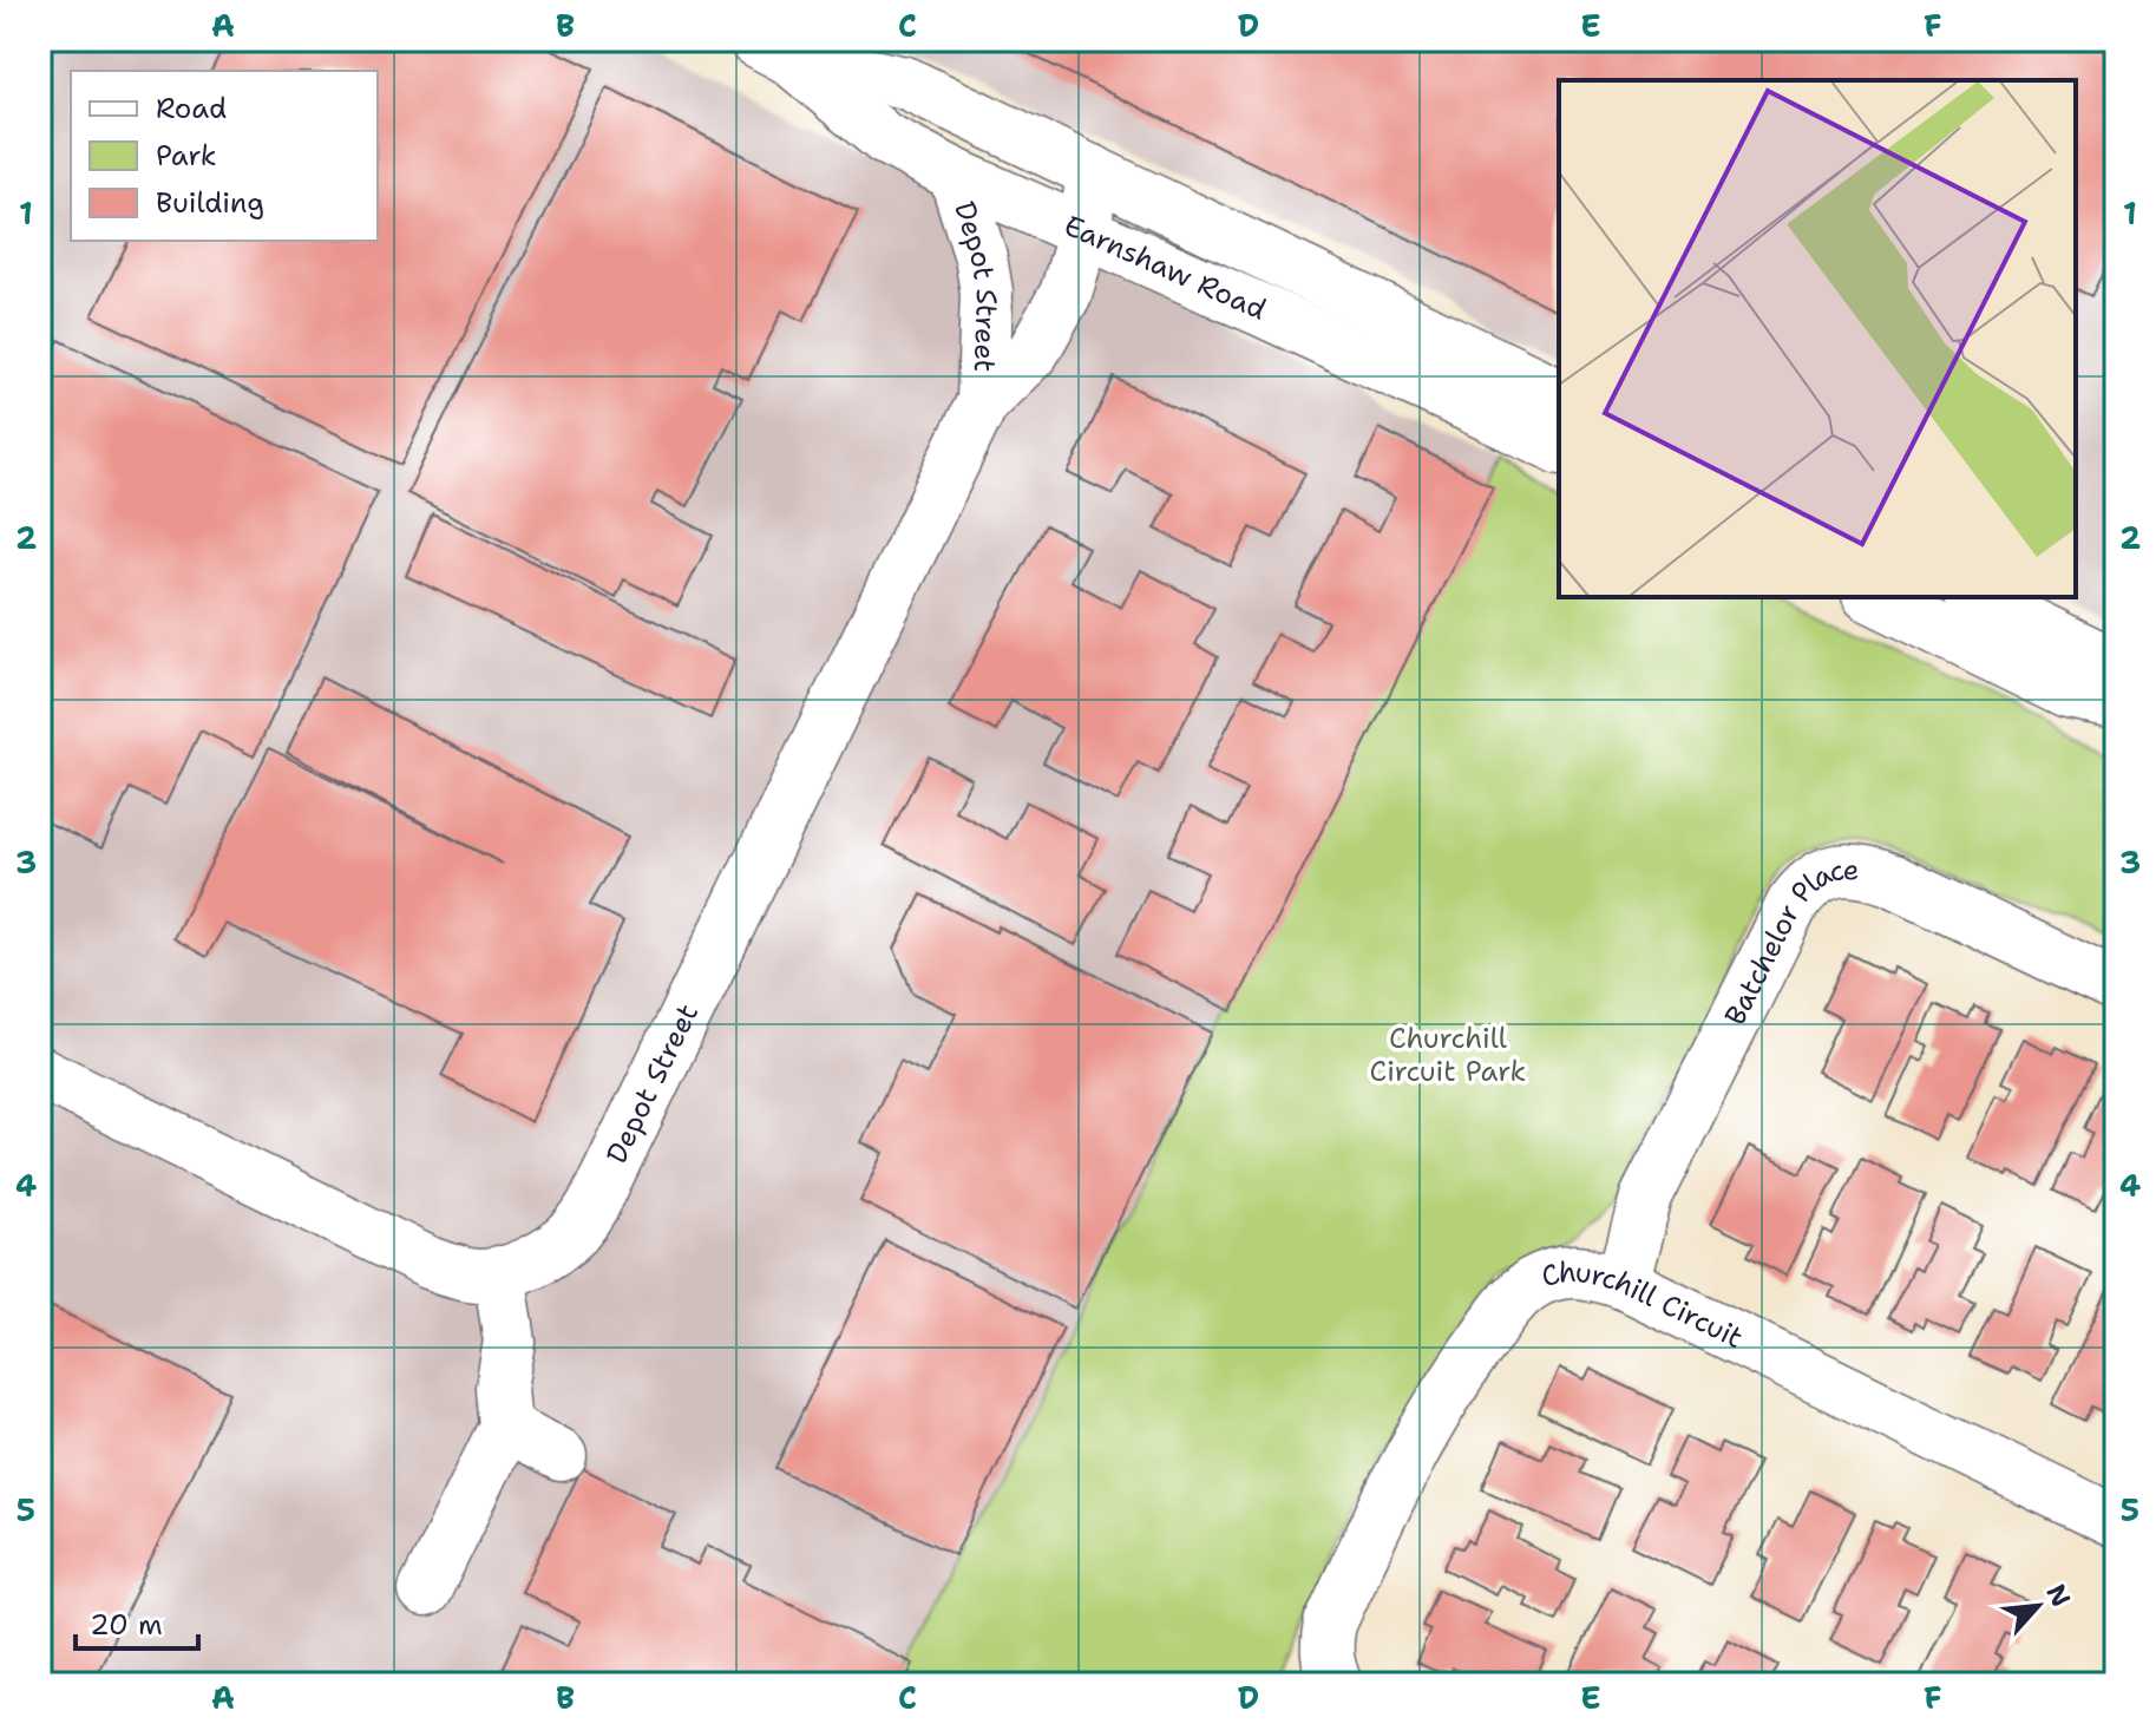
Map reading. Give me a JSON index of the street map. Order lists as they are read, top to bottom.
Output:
{
  "streets": {
    "street": [
      "Earnshaw Road",
      "Depot Street",
      "Batchelor Place",
      "Churchill Circuit"
    ]
  },
  "crossings": [
    ["Earnshaw Road", "Depot Street"],
    ["Batchelor Place", "Churchill Circuit"]
  ],
  "parks": ["Churchill Circuit Park"],
  "legend": ["Road", "Park", "Building"],
  "scale_bar": "20 m",
  "north": "top right",
  "grid": {
    "columns": [
      "A",
      "B",
      "C",
      "D",
      "E",
      "F"
    ],
    "rows": [
      "1",
      "2",
      "3",
      "4",
      "5"
    ]
  }
}
